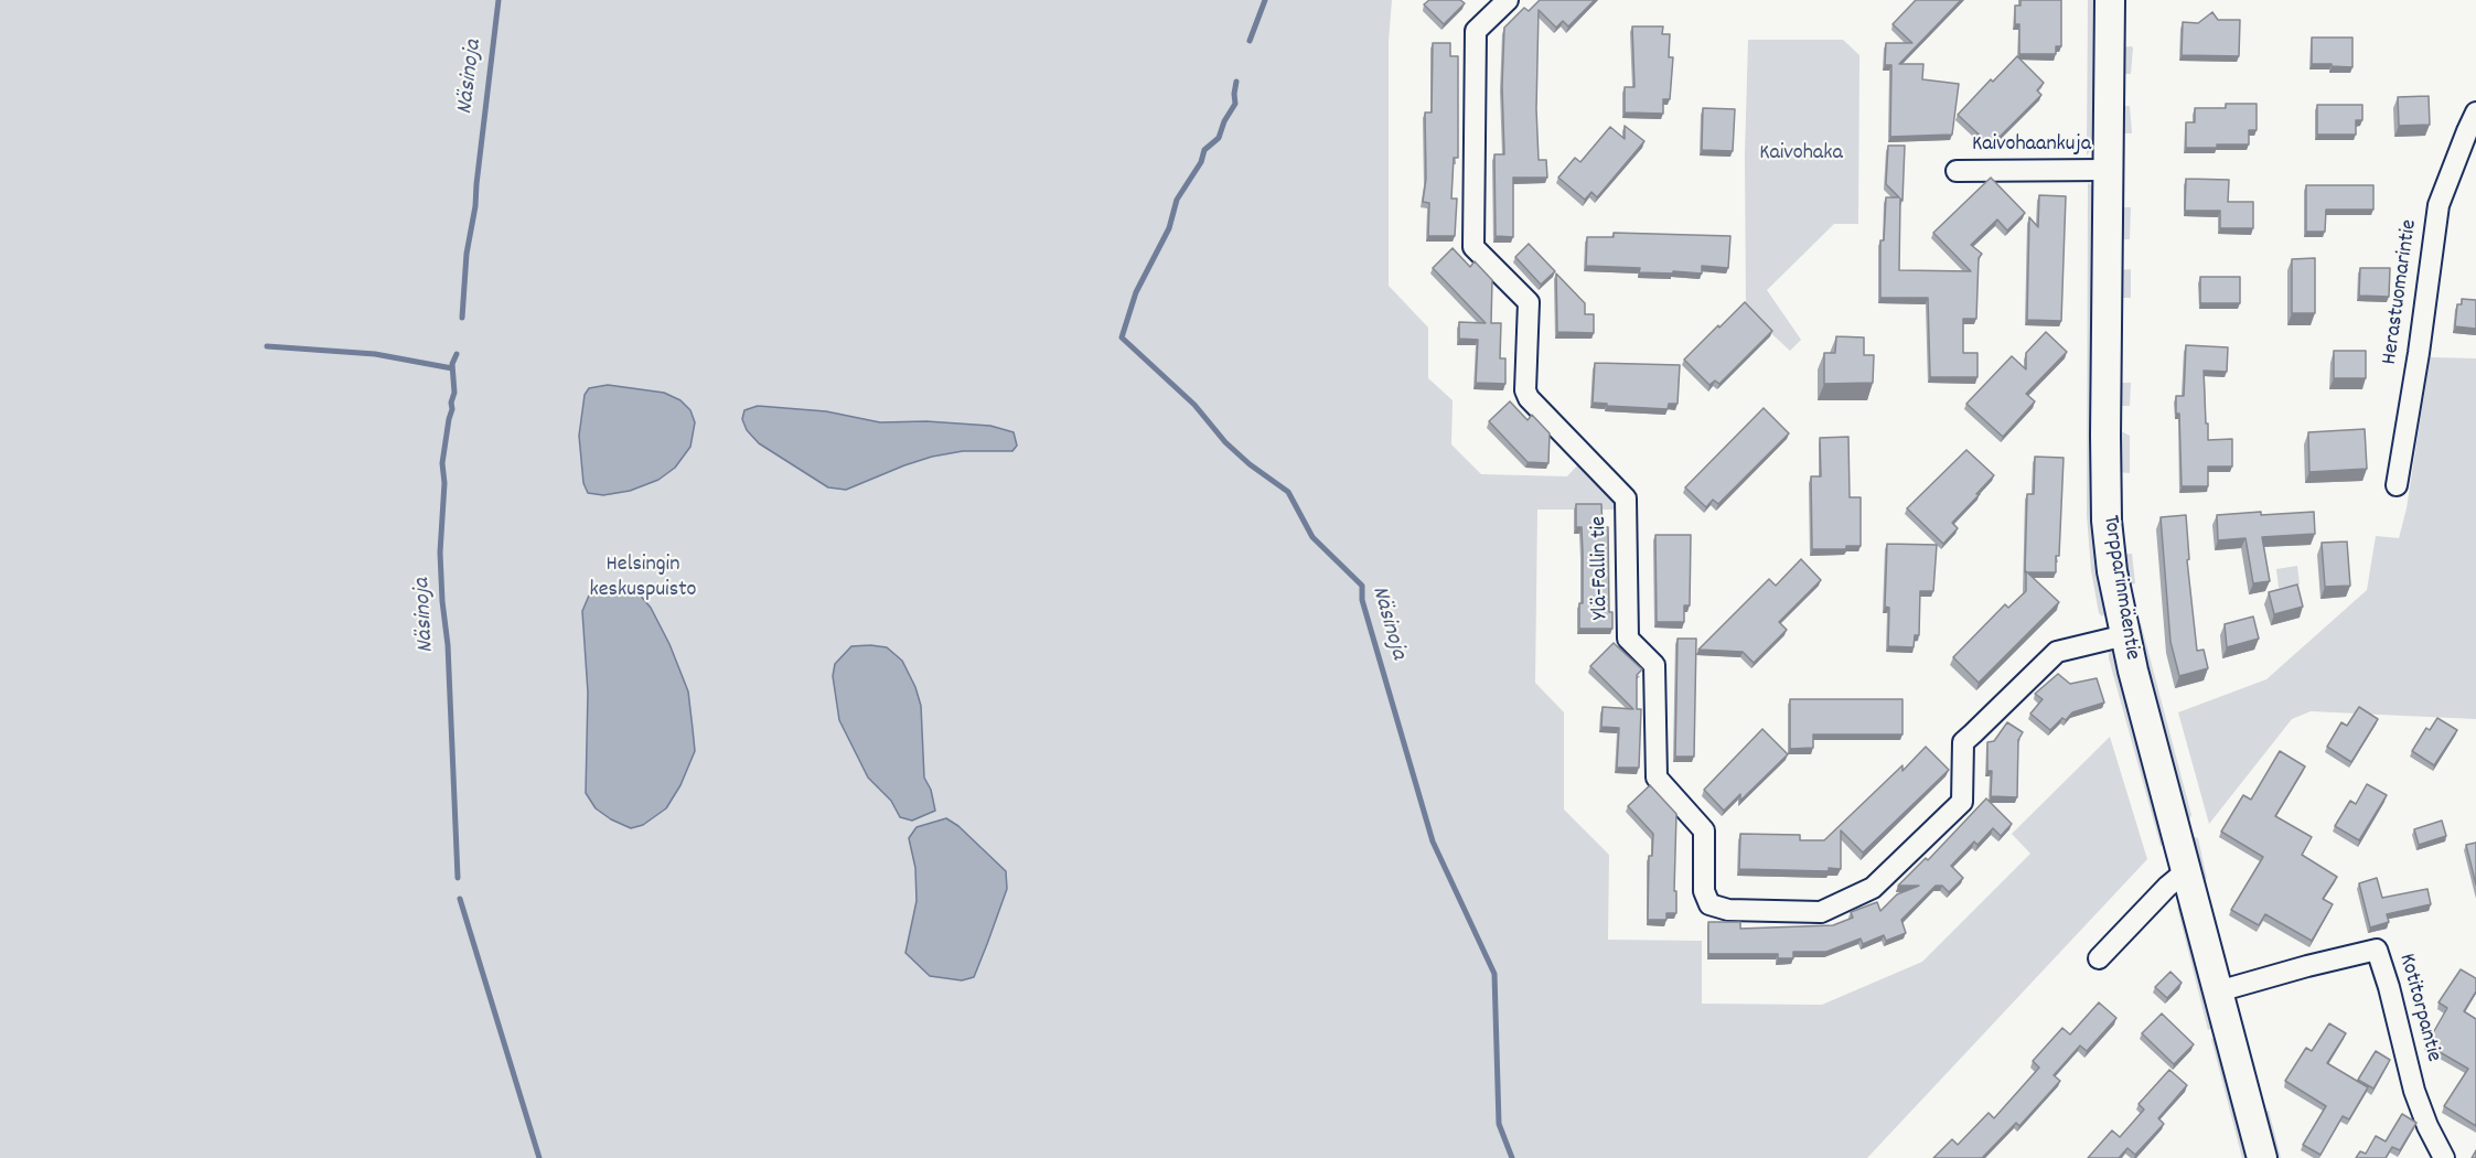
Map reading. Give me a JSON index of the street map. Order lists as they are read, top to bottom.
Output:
{
  "streets": {
    "street": [
      "Kaivohaankuja",
      "Herastuomarintie",
      "Ylä-Fallin tie",
      "Torpparinmäentie",
      "Kotitorpantie"
    ]
  },
  "crossings": [
    ["Kaivohaankuja", "Torpparinmäentie"],
    ["Ylä-Fallin tie", "Torpparinmäentie"],
    ["Torpparinmäentie", "Kotitorpantie"]
  ],
  "water": ["Näsinoja"],
  "parks": ["Kaivohaka", "Helsingin keskuspuisto"]
}
